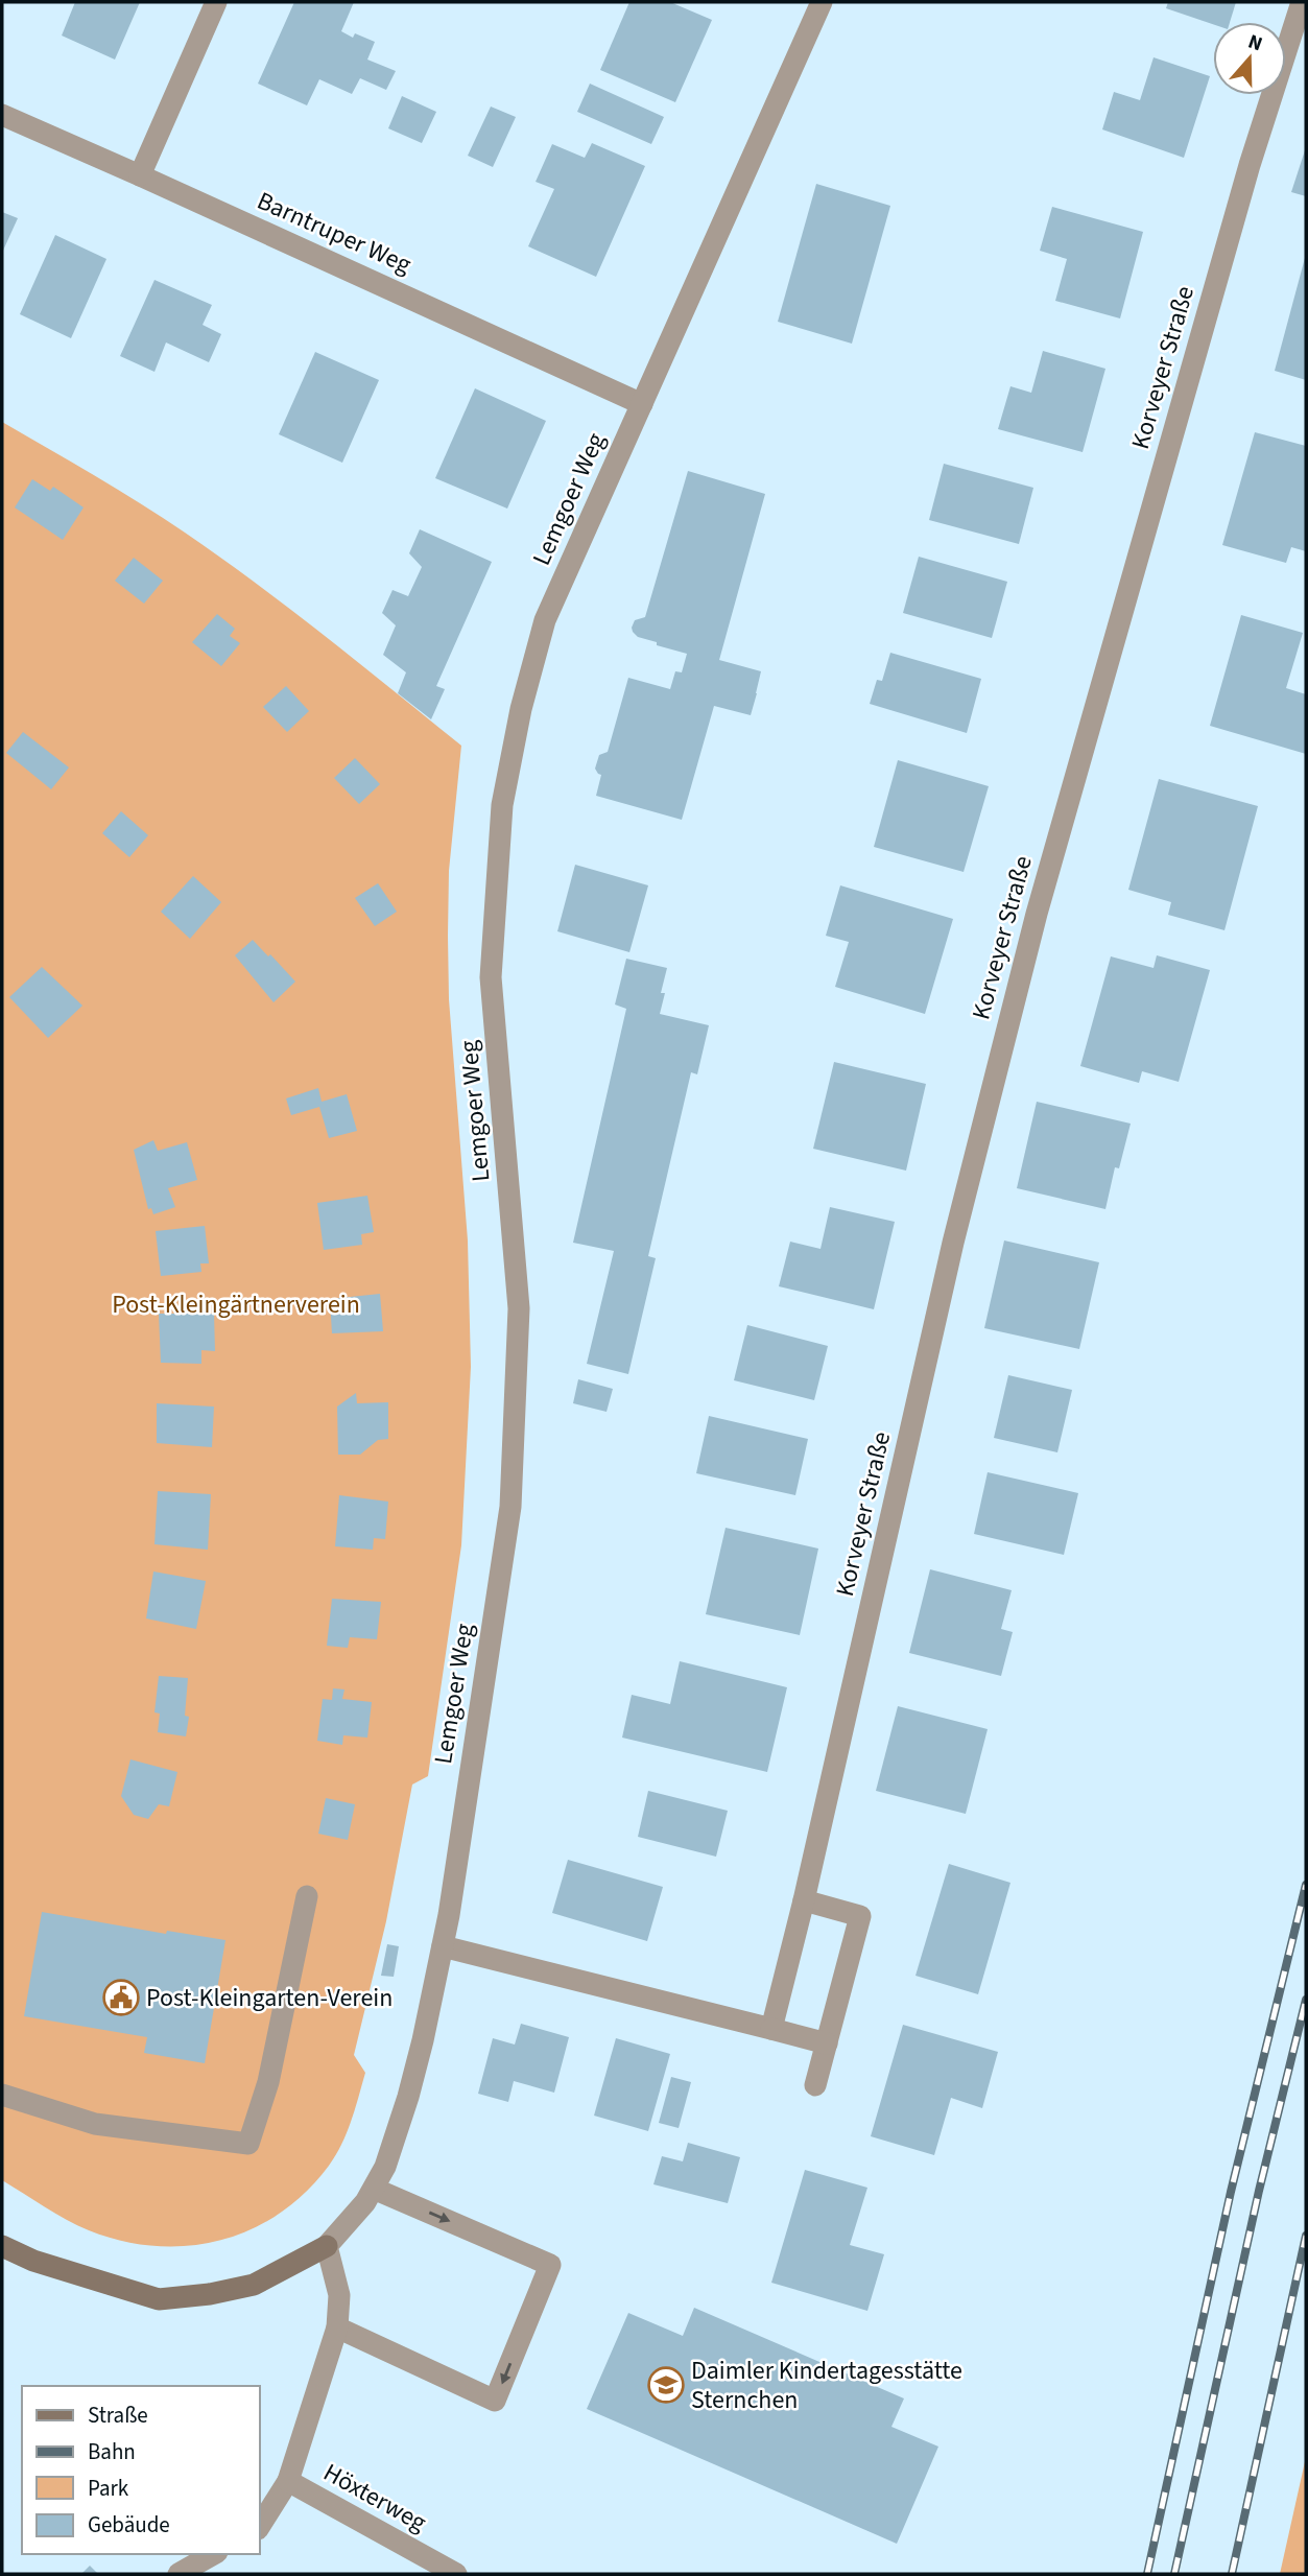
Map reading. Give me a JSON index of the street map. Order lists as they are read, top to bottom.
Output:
{
  "streets": {
    "street": [
      "Barntruper Weg",
      "Korveyer Straße",
      "Lemgoer Weg",
      "Höxterweg"
    ]
  },
  "crossings": [
    ["Barntruper Weg", "Lemgoer Weg"],
    ["Lemgoer Weg", "Höxterweg"]
  ],
  "parks": ["Post-Kleingärtnerverein"],
  "places": {
    "public building": ["Post-Kleingarten-Verein"],
    "school or university": ["Daimler Kindertagesstätte Sternchen"]
  },
  "legend": [
    "Straße",
    "Bahn",
    "Park",
    "Gebäude"
  ],
  "north": "top"
}
